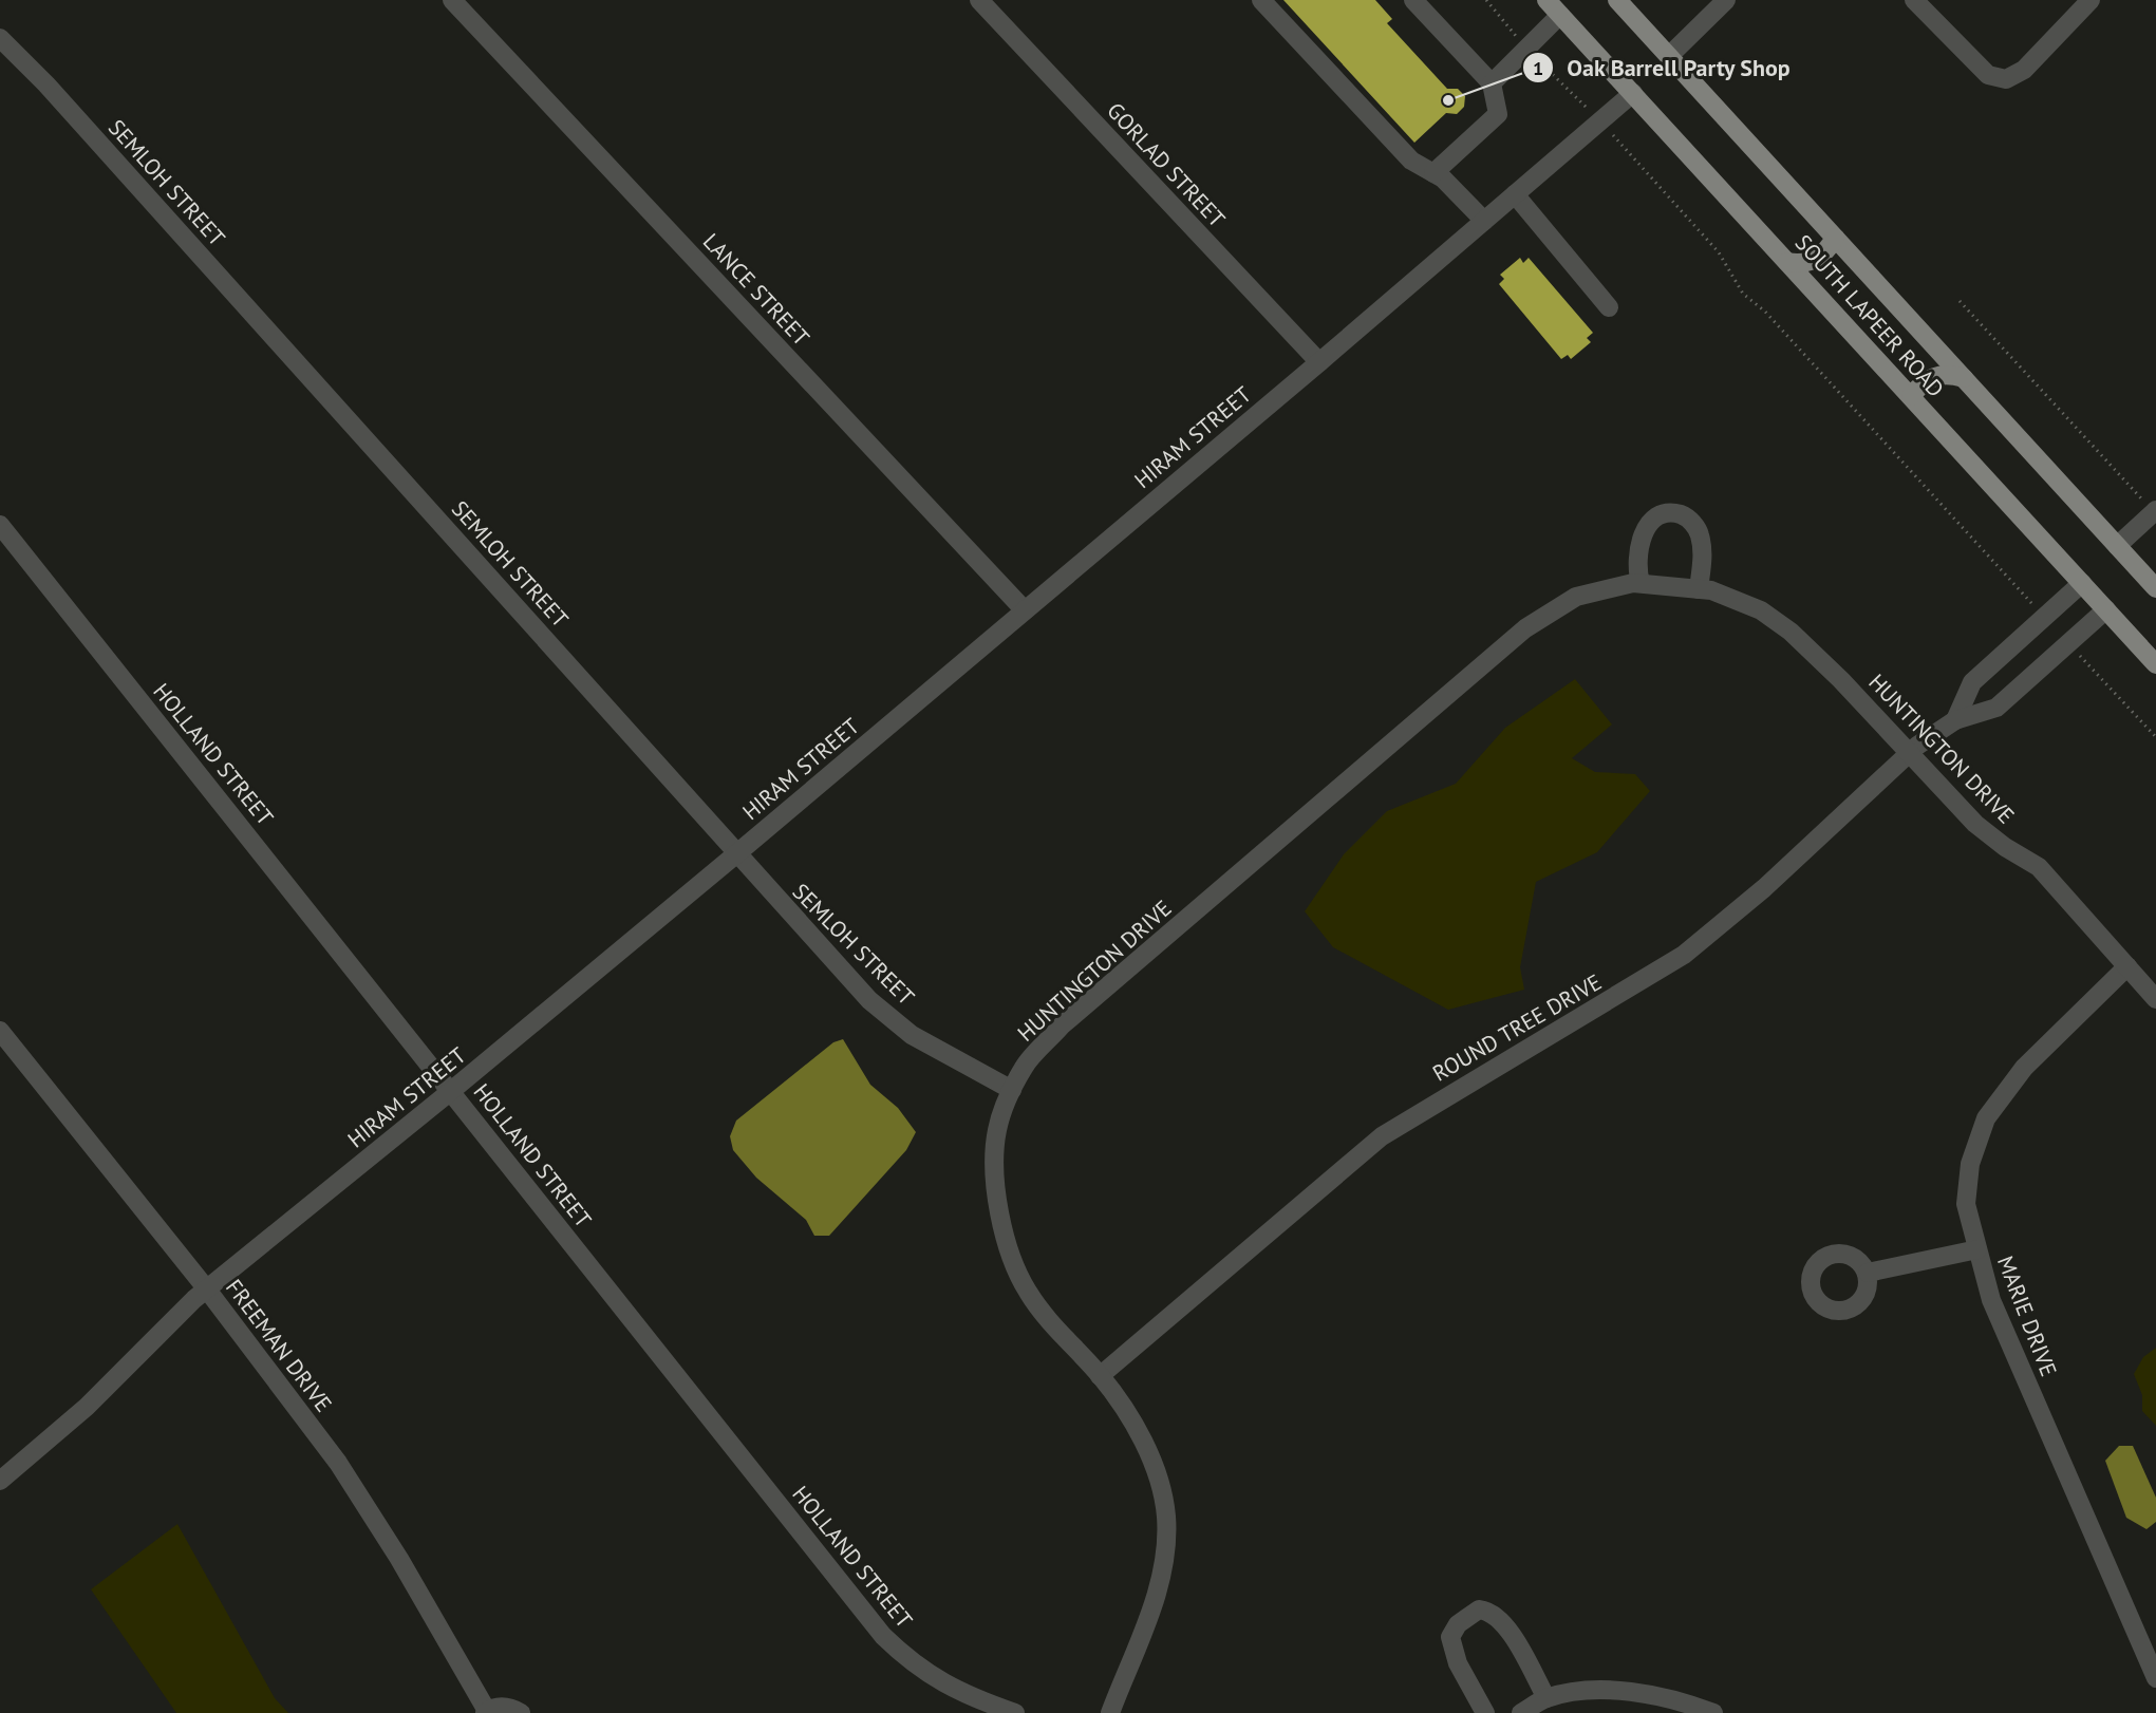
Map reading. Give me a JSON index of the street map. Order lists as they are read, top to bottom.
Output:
{
  "streets": {
    "main road": ["SOUTH LAPEER ROAD"],
    "street": [
      "GORLAD STREET",
      "SEMLOH STREET",
      "LANCE STREET",
      "HIRAM STREET",
      "HUNTINGTON DRIVE",
      "HOLLAND STREET",
      "ROUND TREE DRIVE",
      "MARIE DRIVE",
      "FREEMAN DRIVE"
    ]
  },
  "crossings": [
    ["GORLAD STREET", "HIRAM STREET"],
    ["SEMLOH STREET", "HIRAM STREET"],
    ["SEMLOH STREET", "HUNTINGTON DRIVE"],
    ["LANCE STREET", "HIRAM STREET"],
    ["SOUTH LAPEER ROAD", "HIRAM STREET"],
    ["SOUTH LAPEER ROAD", "ROUND TREE DRIVE"],
    ["HIRAM STREET", "HOLLAND STREET"],
    ["HIRAM STREET", "FREEMAN DRIVE"],
    ["HUNTINGTON DRIVE", "ROUND TREE DRIVE"],
    ["HUNTINGTON DRIVE", "MARIE DRIVE"]
  ],
  "places": ["Oak Barrell Party Shop"]
}
